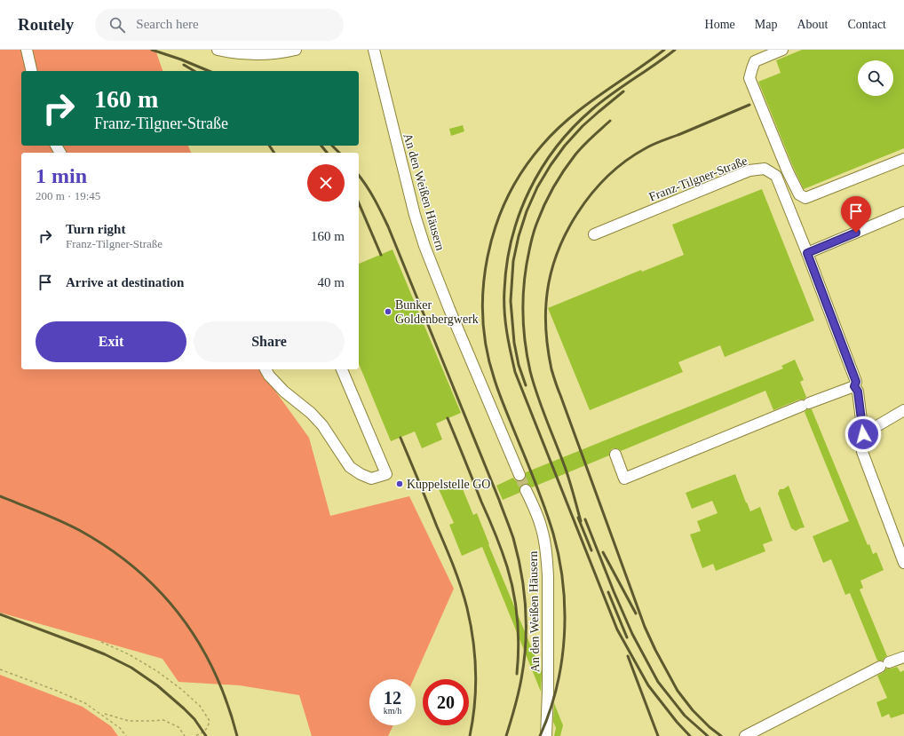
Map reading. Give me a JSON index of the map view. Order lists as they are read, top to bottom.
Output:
{
  "streets": {
    "street": ["Franz-Tilgner-Straße", "An den Weißen Häusern"]
  },
  "places": ["Bunker Goldenbergwerk", "Kuppelstelle GO"],
  "page": {
    "header": "Routely",
    "search": "Search here",
    "nav": [
      "Home",
      "Map",
      "About",
      "Contact"
    ],
    "turn": ["160 m", "Franz-Tilgner-Straße"],
    "heading": ["1 min", "200 m · 19:45"],
    "list": [
      {
        "name": "Turn right",
        "note": "Franz-Tilgner-Straße",
        "value": "160 m"
      },
      {
        "name": "Arrive at destination",
        "value": "40 m"
      }
    ],
    "buttons": ["Exit", "Share"],
    "speed": "12 km/h",
    "limit": "20"
  }
}
